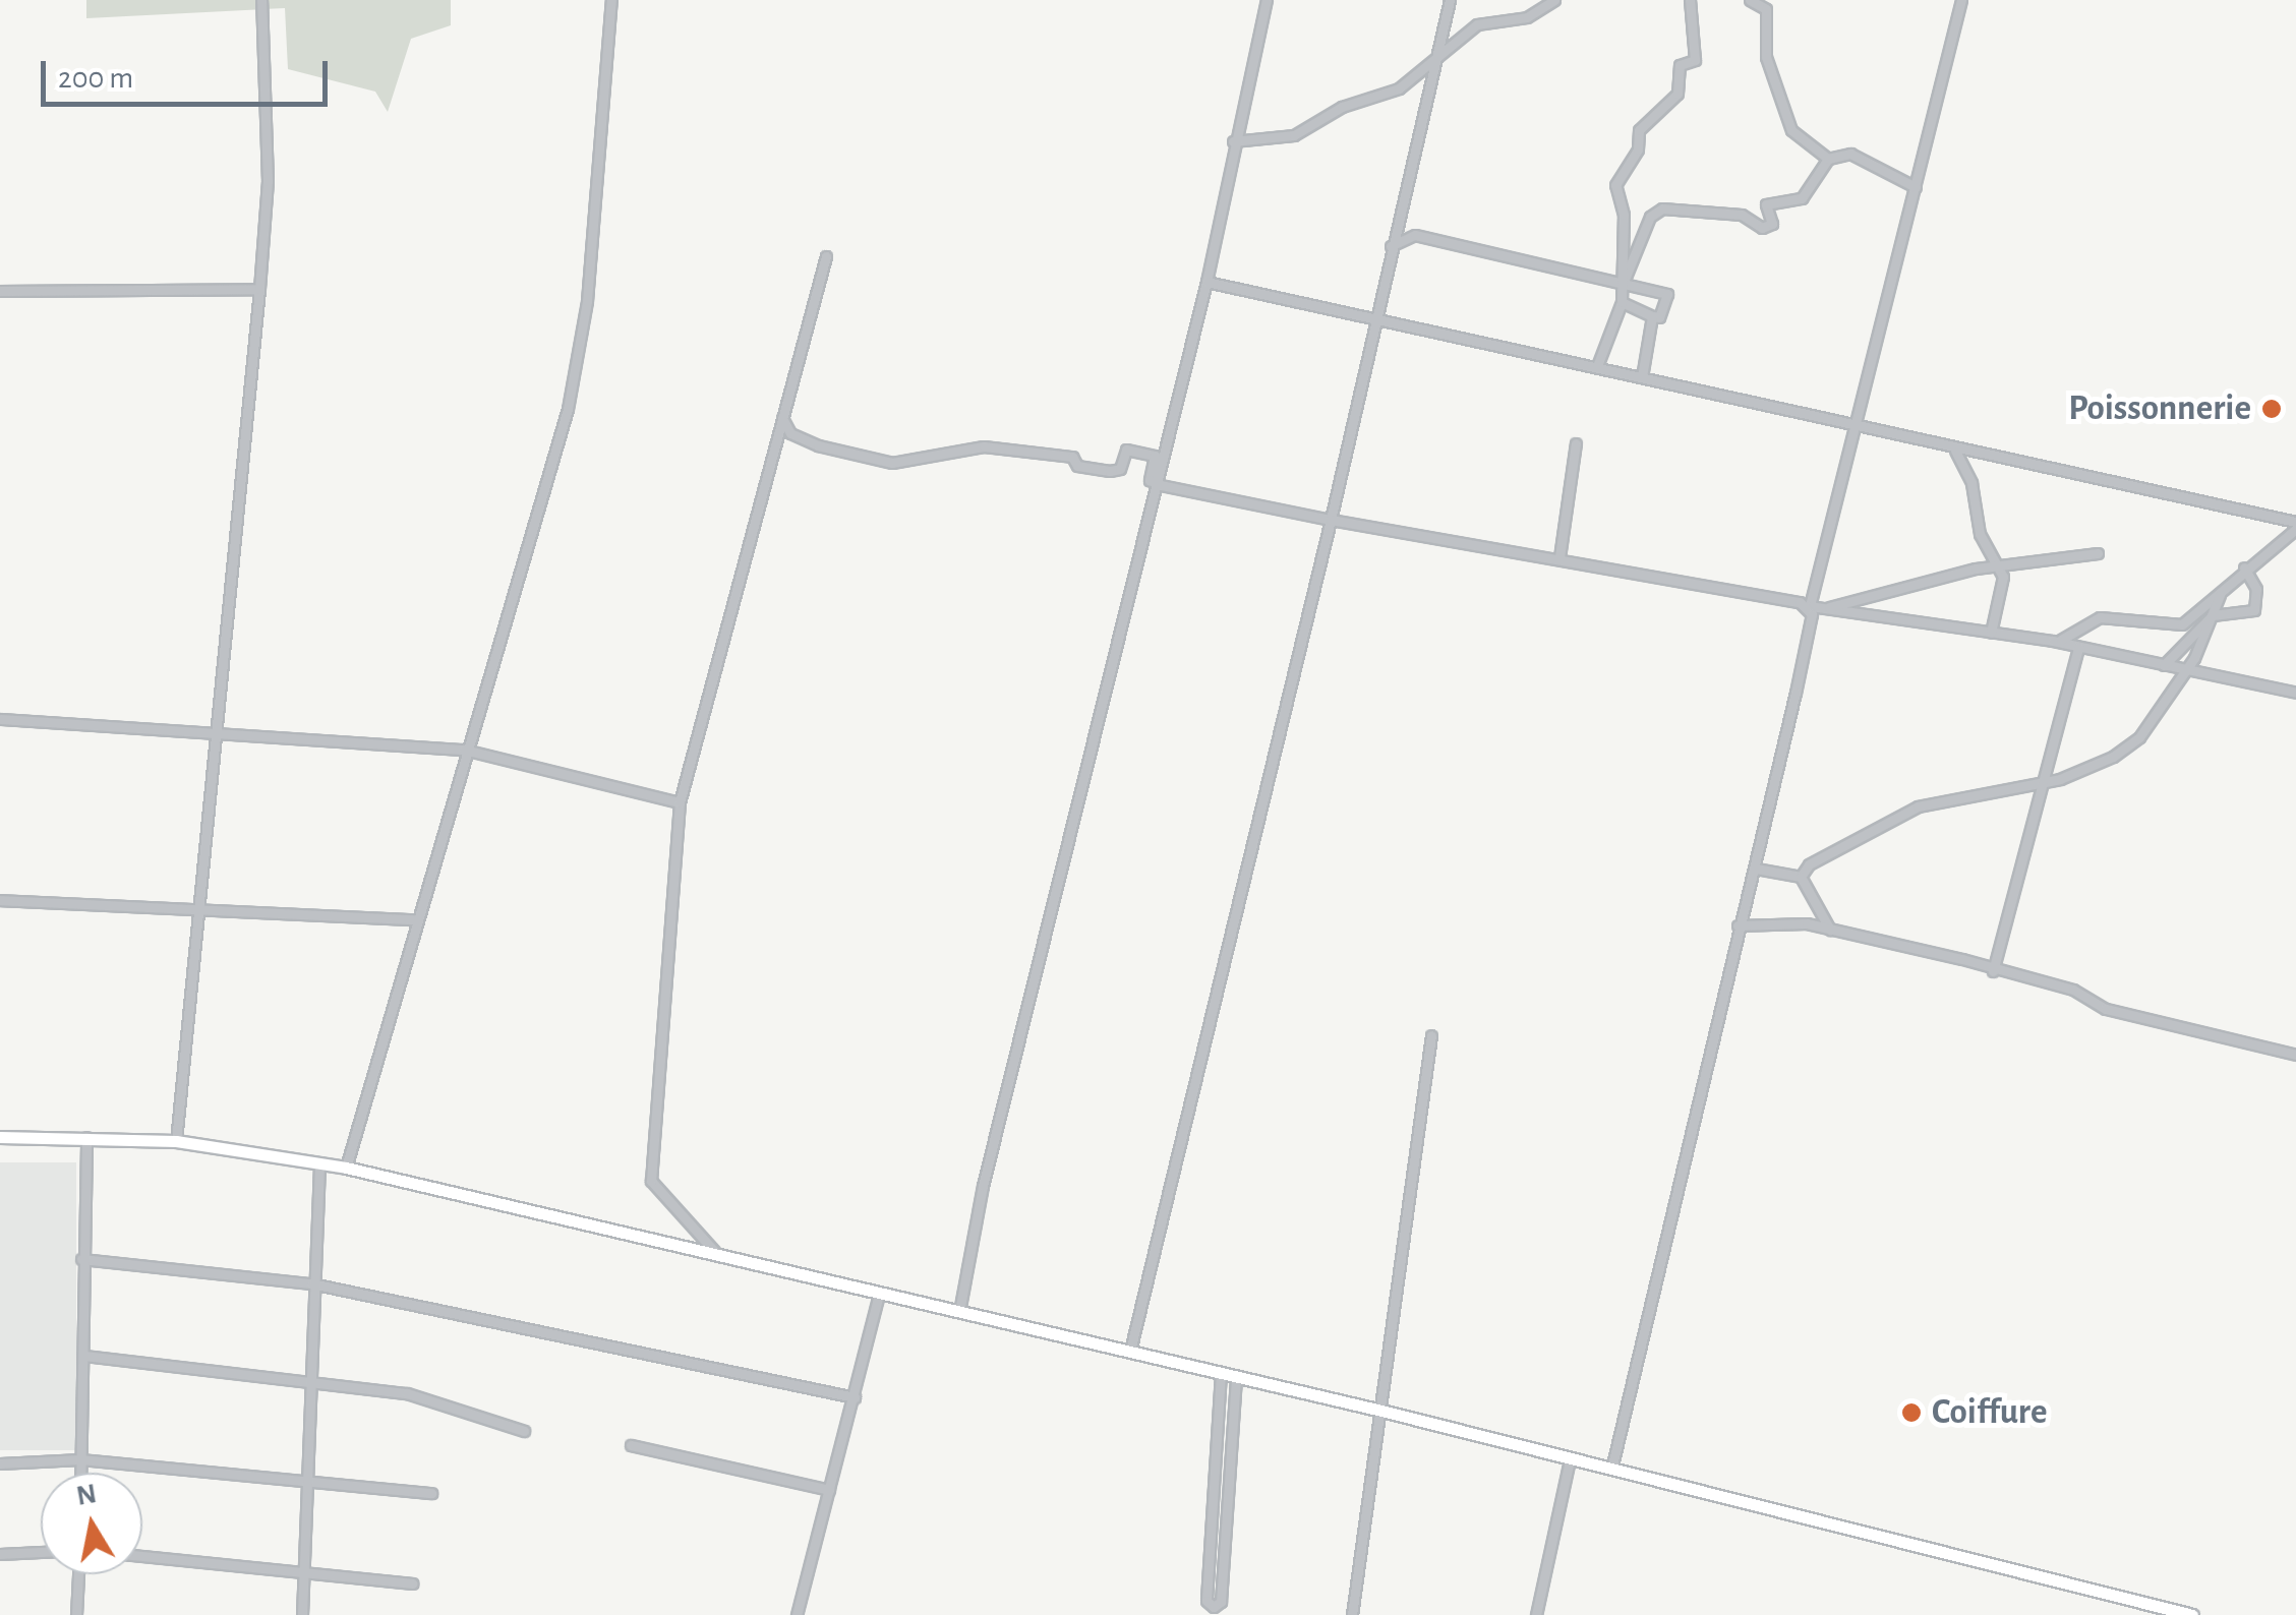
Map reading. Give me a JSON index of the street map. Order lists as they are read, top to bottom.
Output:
{
  "places": ["Poissonnerie", "Coiffure"],
  "scale_bar": "200 m",
  "north": "top"
}
